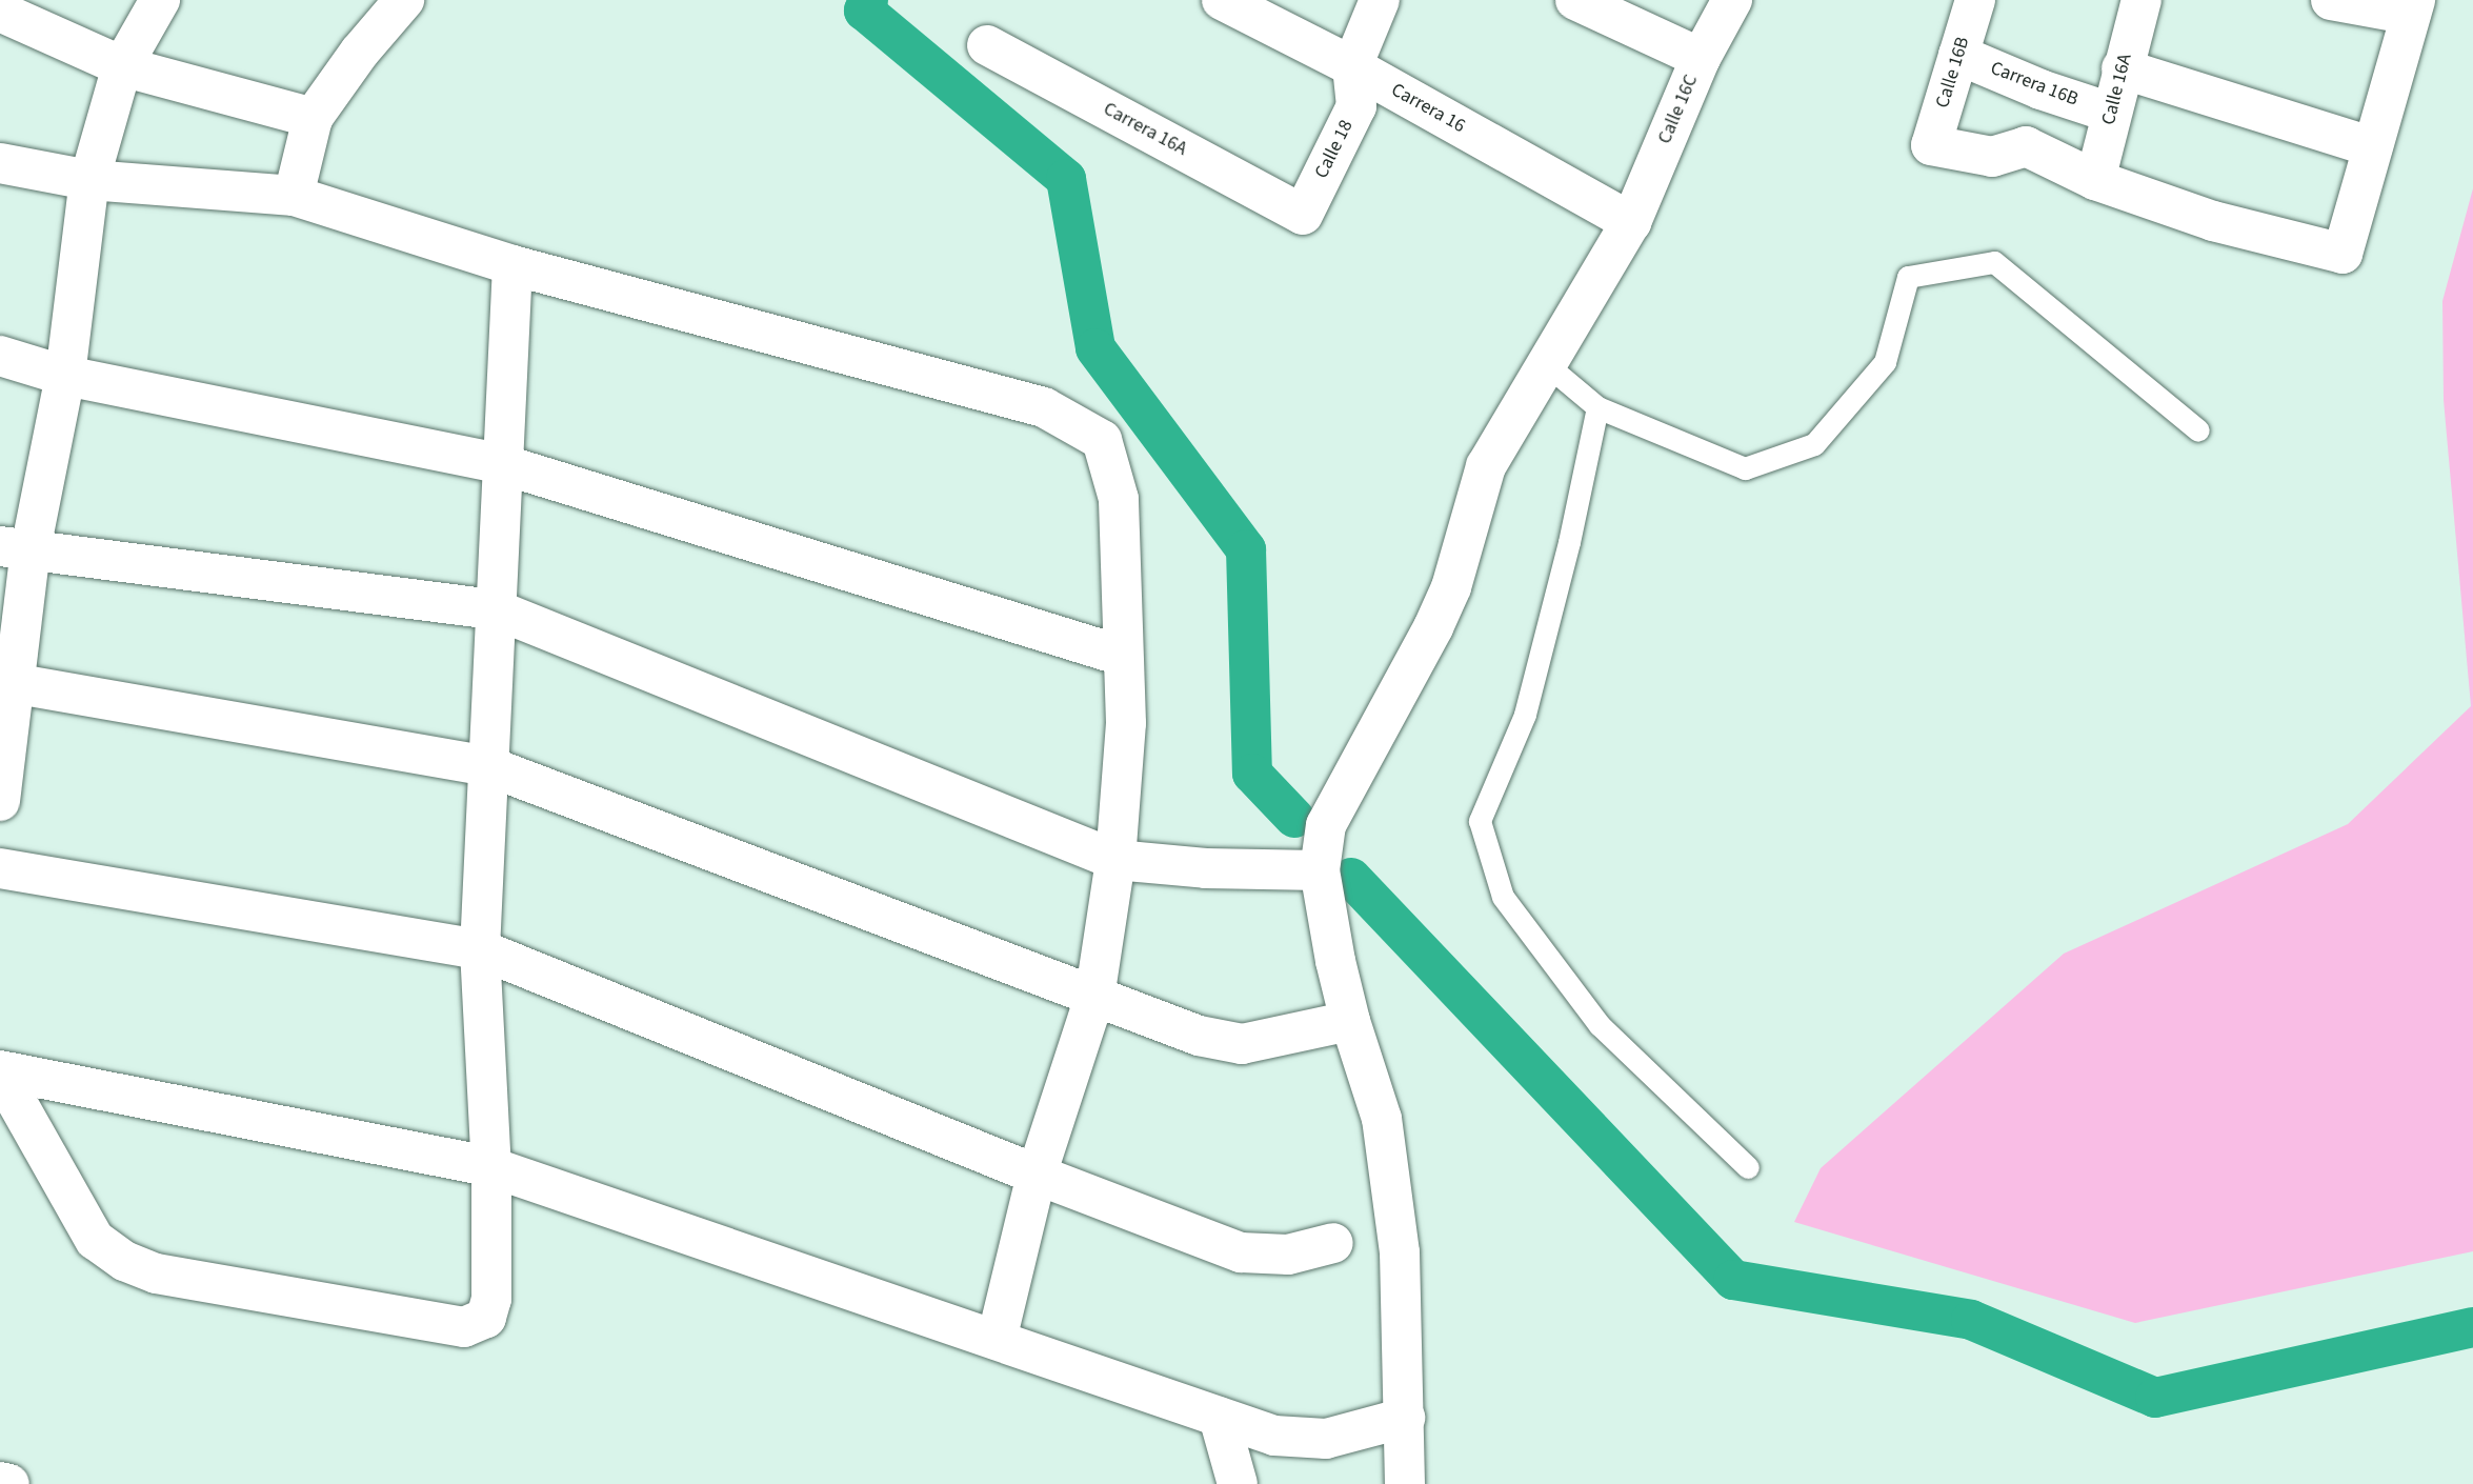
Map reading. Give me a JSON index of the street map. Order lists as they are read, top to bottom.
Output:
{
  "streets": {
    "street": [
      "Calle 16B",
      "Carrera 16B",
      "Calle 16A",
      "Carrera 16",
      "Calle 16C",
      "Carrera 16A",
      "Calle 18"
    ]
  },
  "crossings": [
    ["Calle 16B", "Carrera 16B"],
    ["Calle 16B", "Calle 16A"],
    ["Carrera 16B", "Calle 16A"],
    ["Carrera 16", "Calle 16C"],
    ["Carrera 16", "Calle 18"],
    ["Carrera 16A", "Calle 18"]
  ]
}
